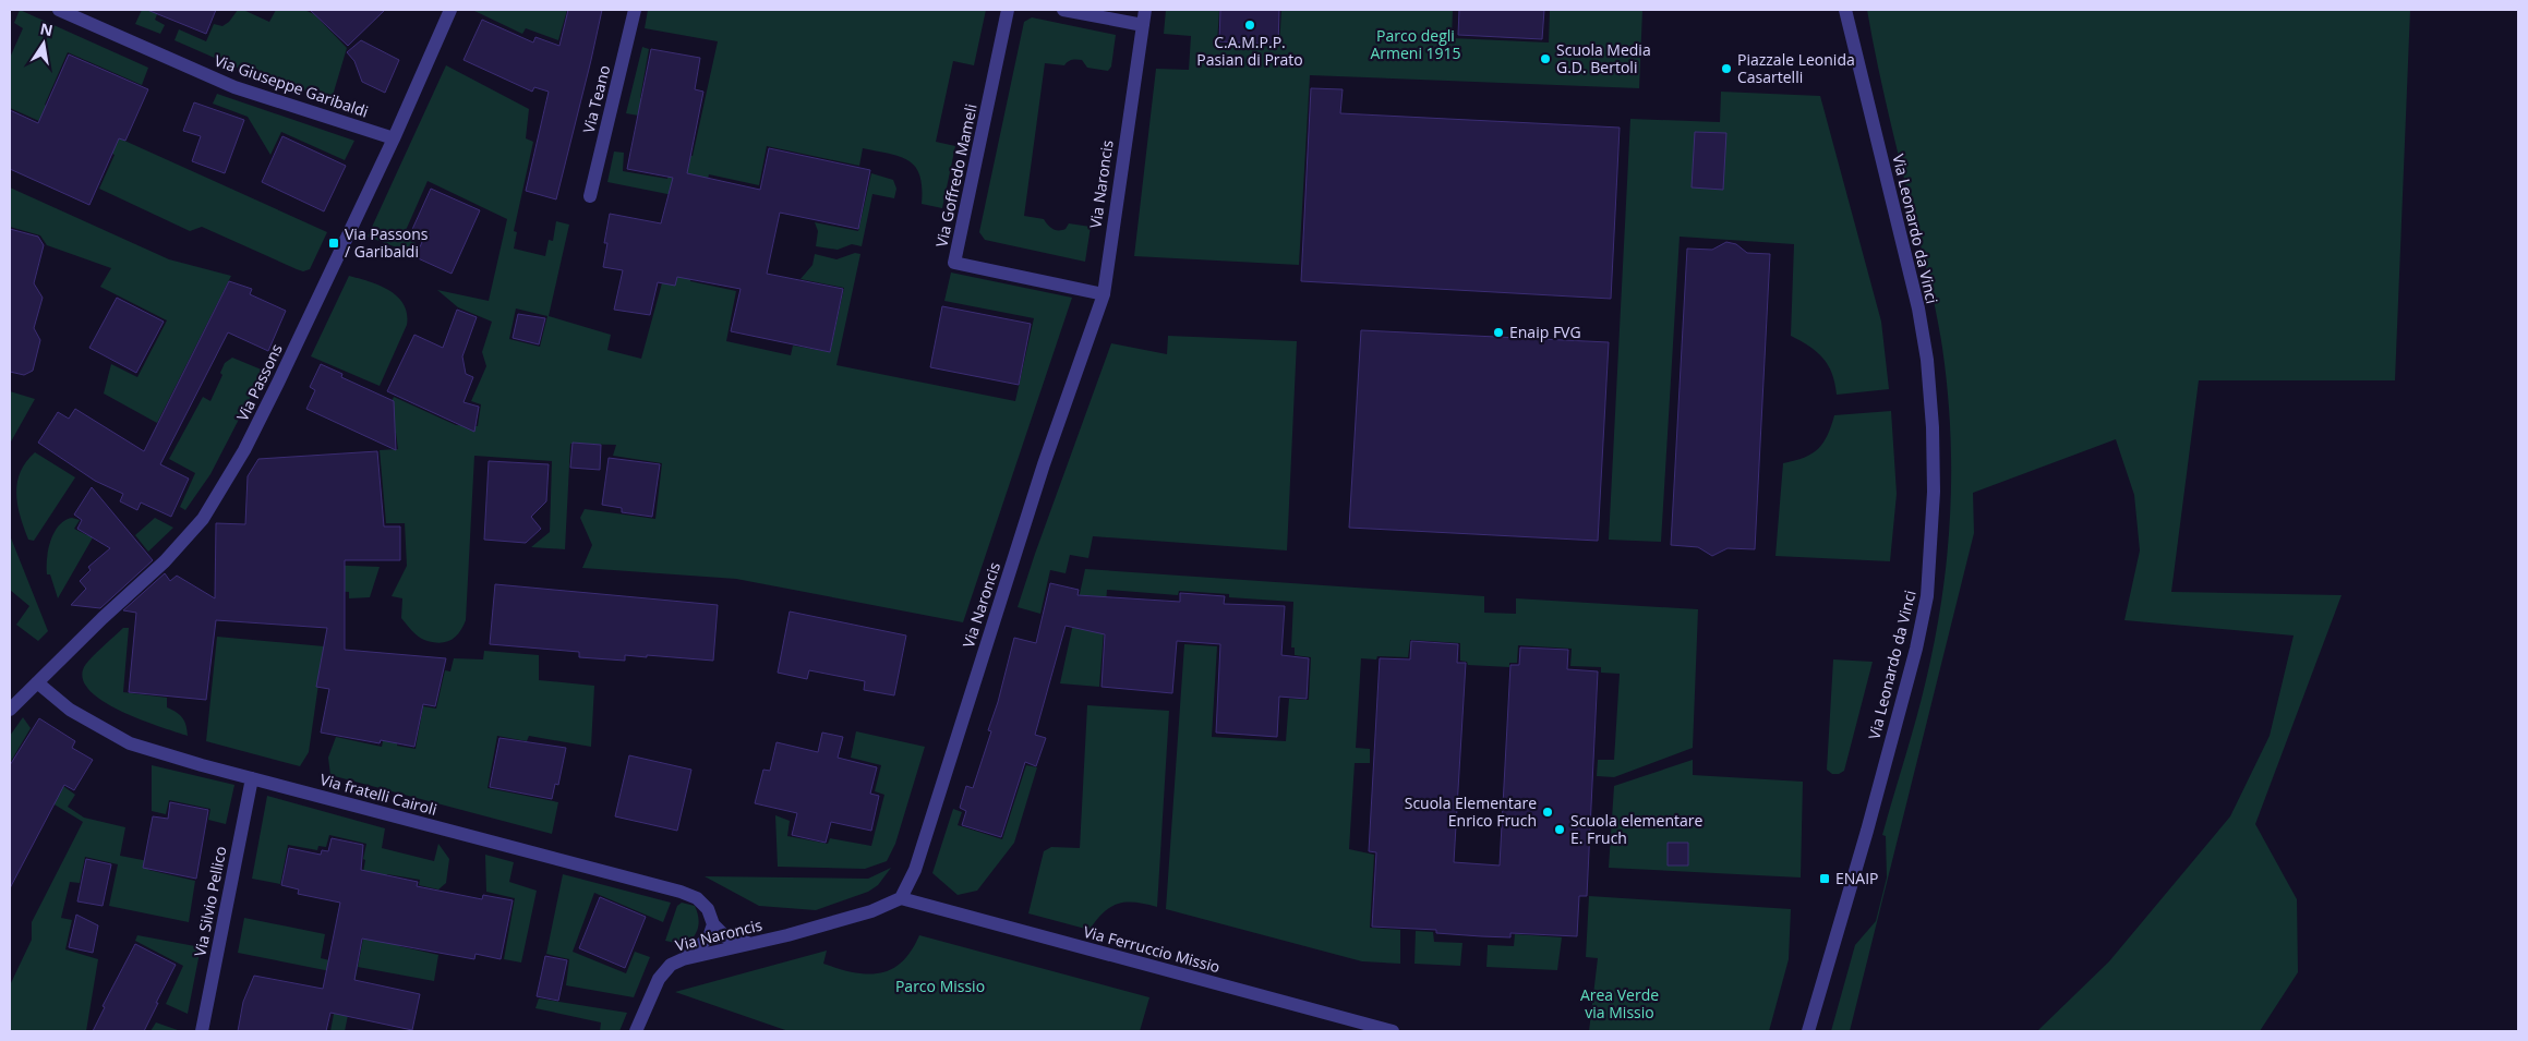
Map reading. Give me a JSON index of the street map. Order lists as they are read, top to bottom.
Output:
{
  "streets": {
    "street": [
      "Via Giuseppe Garibaldi",
      "Via Teano",
      "Via Goffredo Mameli",
      "Via Naroncis",
      "Via Leonardo da Vinci",
      "Via Passons",
      "Via fratelli Cairoli",
      "Via Silvio Pellico",
      "Via Ferruccio Missio"
    ]
  },
  "crossings": [
    ["Via Giuseppe Garibaldi", "Via Passons"],
    ["Via Goffredo Mameli", "Via Naroncis"],
    ["Via Naroncis", "Via fratelli Cairoli"],
    ["Via Naroncis", "Via Ferruccio Missio"],
    ["Via Passons", "Via fratelli Cairoli"],
    ["Via fratelli Cairoli", "Via Silvio Pellico"]
  ],
  "parks": ["Parco degli Armeni 1915", "Parco Missio", "Area Verde via Missio"],
  "places": {
    "other": [
      "C.A.M.P.P. Pasian di Prato",
      "Scuola Media G.D. Bertoli",
      "Piazzale Leonida Casartelli",
      "Enaip FVG",
      "Scuola Elementare Enrico Fruch",
      "Scuola elementare E. Fruch"
    ],
    "transit": ["Via Passons / Garibaldi", "ENAIP"]
  },
  "north": "top"
}
